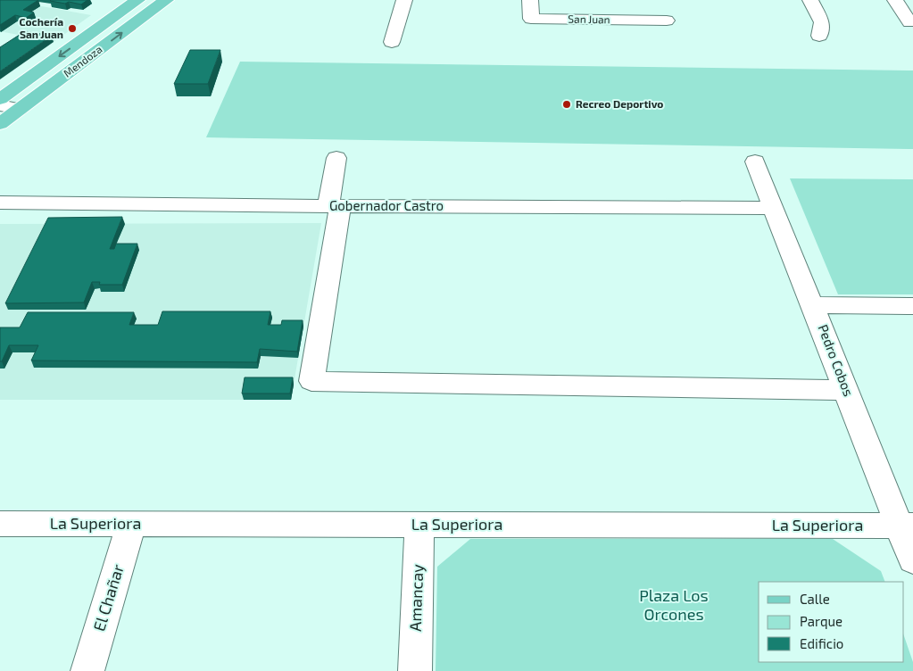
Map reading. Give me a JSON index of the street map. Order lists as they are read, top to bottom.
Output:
{
  "streets": {
    "main road": ["Mendoza"],
    "street": [
      "San Juan",
      "Gobernador Castro",
      "Pedro Cobos",
      "La Superiora",
      "El Chañar",
      "Amancay"
    ]
  },
  "crossings": [
    ["Gobernador Castro", "Pedro Cobos"],
    ["Pedro Cobos", "La Superiora"],
    ["La Superiora", "El Chañar"],
    ["La Superiora", "Amancay"]
  ],
  "parks": ["Plaza Los Orcones"],
  "places": ["Cochería San Juan", "Recreo Deportivo"],
  "legend": ["Calle", "Parque", "Edificio"]
}
